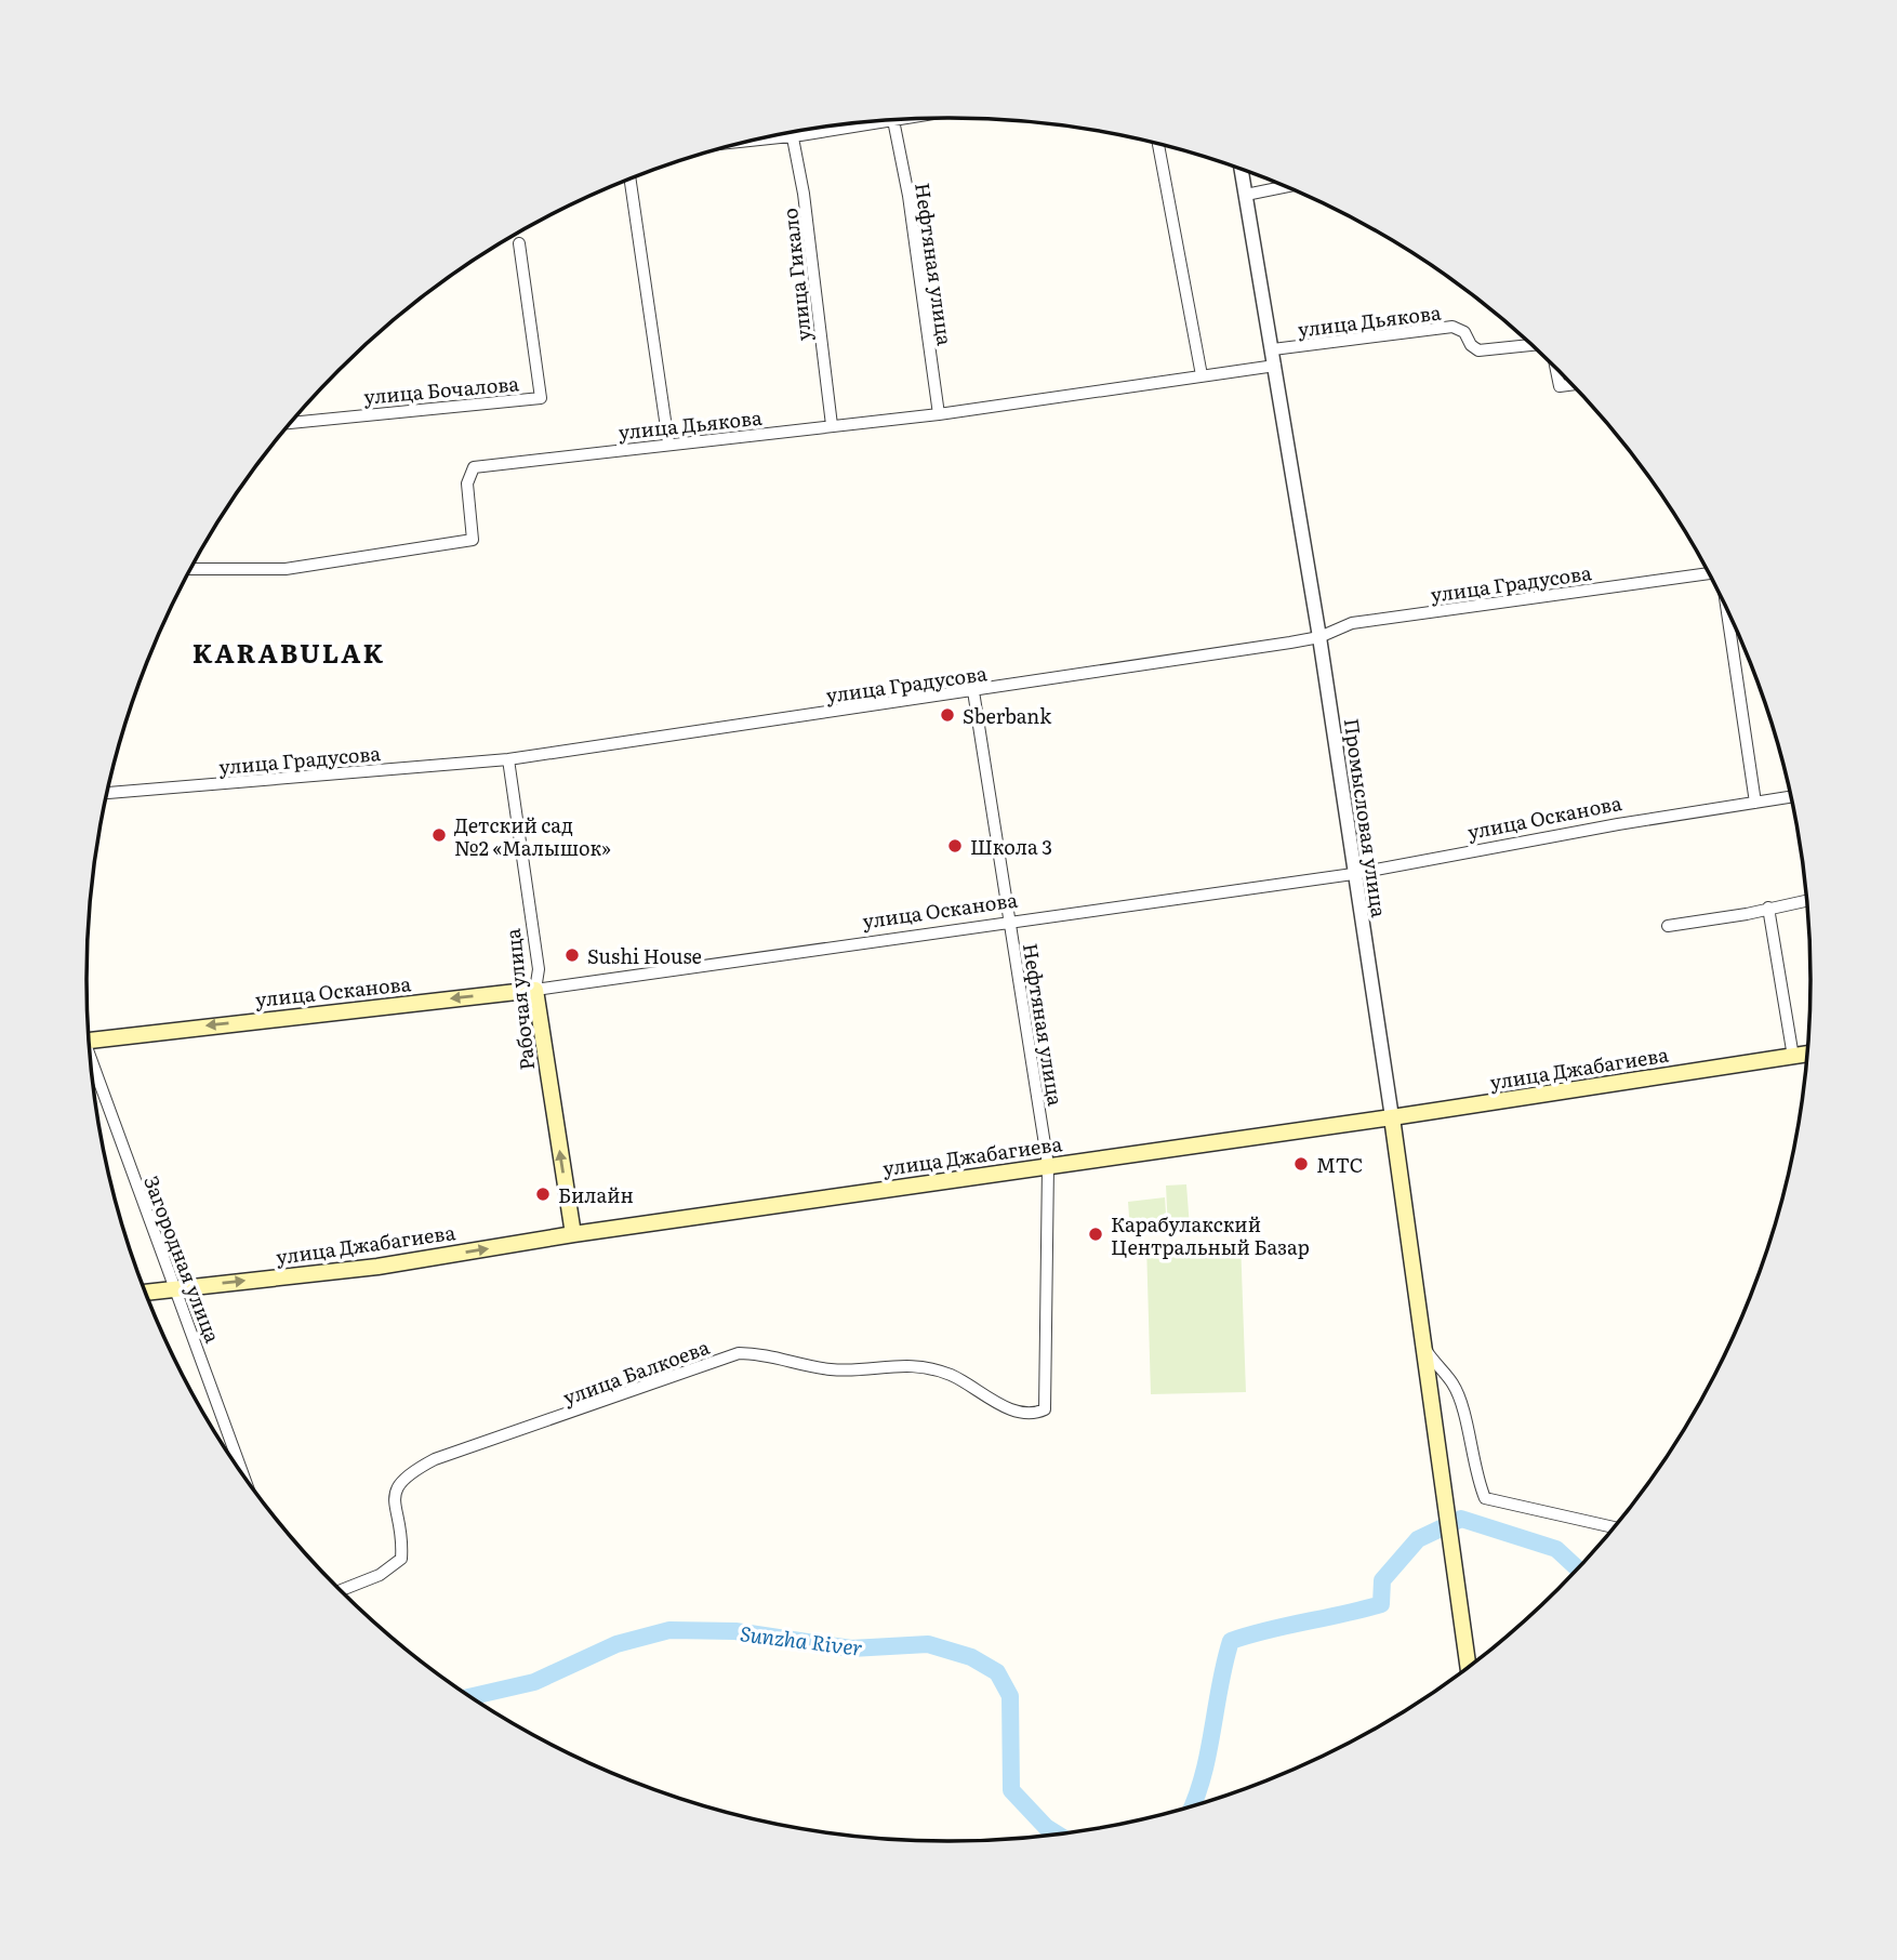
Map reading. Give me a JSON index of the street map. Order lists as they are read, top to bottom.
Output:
{
  "streets": {
    "main road": [
      "улица Осканова",
      "Промысловая улица",
      "Рабочая улица",
      "улица Джабагиева"
    ],
    "street": [
      "Нефтяная улица",
      "улица Гикало",
      "улица Дьякова",
      "улица Бочалова",
      "улица Градусова",
      "Загородная улица",
      "улица Балкоева"
    ]
  },
  "crossings": [
    ["Нефтяная улица", "улица Дьякова"],
    ["Нефтяная улица", "улица Градусова"],
    ["Нефтяная улица", "улица Осканова"],
    ["Нефтяная улица", "улица Джабагиева"],
    ["Нефтяная улица", "улица Балкоева"],
    ["улица Гикало", "улица Дьякова"],
    ["улица Дьякова", "Промысловая улица"],
    ["улица Градусова", "Промысловая улица"],
    ["улица Градусова", "Рабочая улица"],
    ["улица Осканова", "Промысловая улица"],
    ["улица Осканова", "Рабочая улица"],
    ["Промысловая улица", "улица Джабагиева"],
    ["Рабочая улица", "улица Джабагиева"],
    ["улица Джабагиева", "Загородная улица"]
  ],
  "one_way": ["Рабочая улица"],
  "districts": ["KARABULAK"],
  "water": ["Sunzha River"],
  "places": [
    "Sberbank",
    "Детский сад №2 «Малышок»",
    "Школа 3",
    "Sushi House",
    "МТС",
    "Билайн",
    "Карабулакский Центральный Базар"
  ]
}
